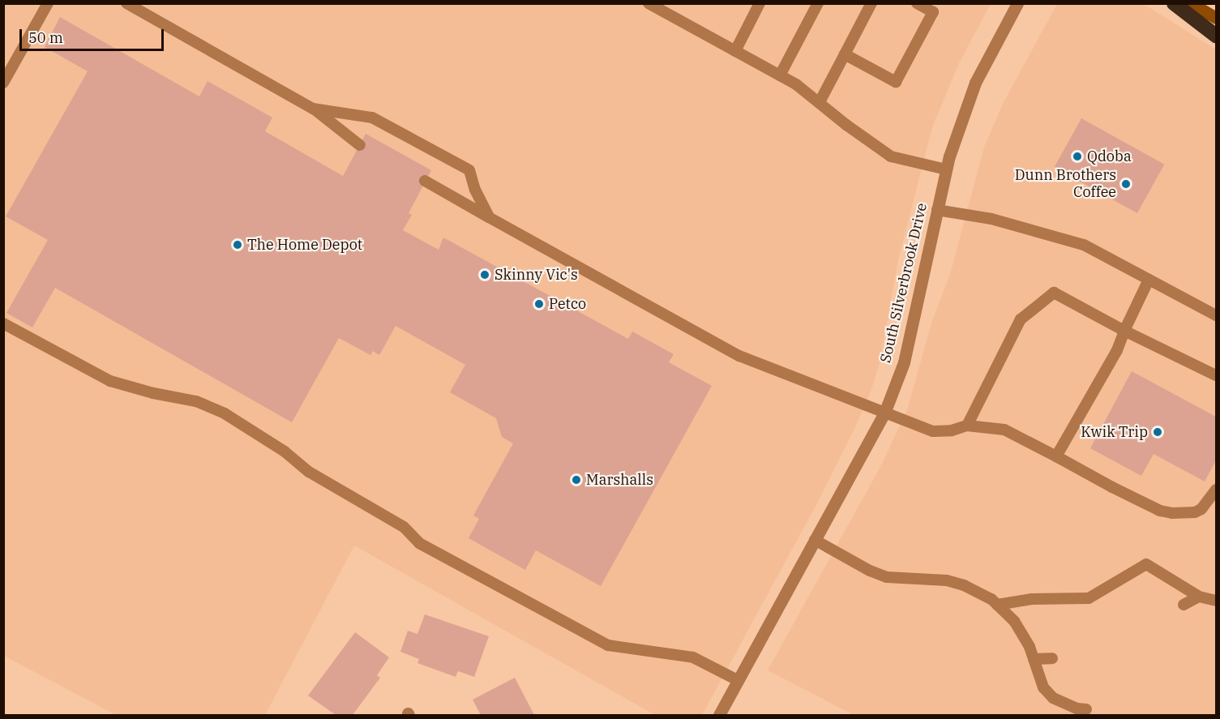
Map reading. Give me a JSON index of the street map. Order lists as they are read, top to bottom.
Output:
{
  "streets": {
    "street": ["South Silverbrook Drive"]
  },
  "places": [
    "Qdoba",
    "Dunn Brothers Coffee",
    "The Home Depot",
    "Skinny Vic's",
    "Petco",
    "Kwik Trip",
    "Marshalls"
  ],
  "scale_bar": "50 m"
}
